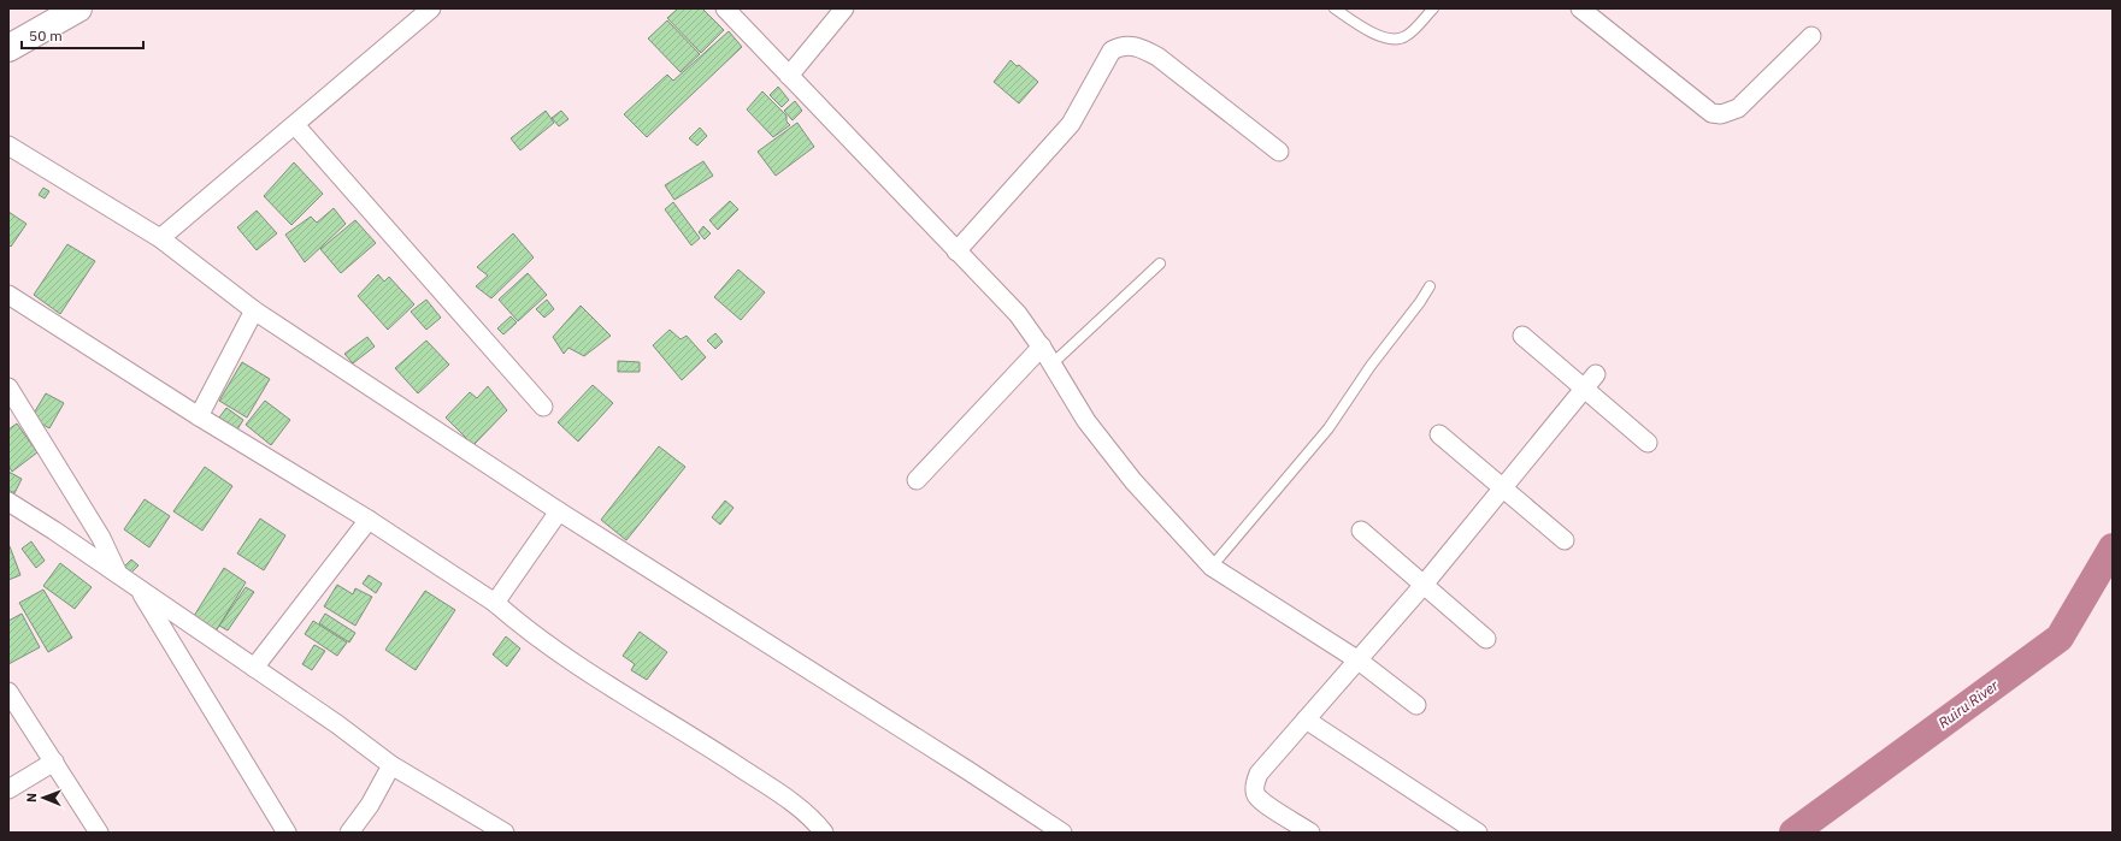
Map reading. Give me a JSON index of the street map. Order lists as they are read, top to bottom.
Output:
{
  "water": ["Ruiru River"],
  "scale_bar": "50 m",
  "north": "left"
}
